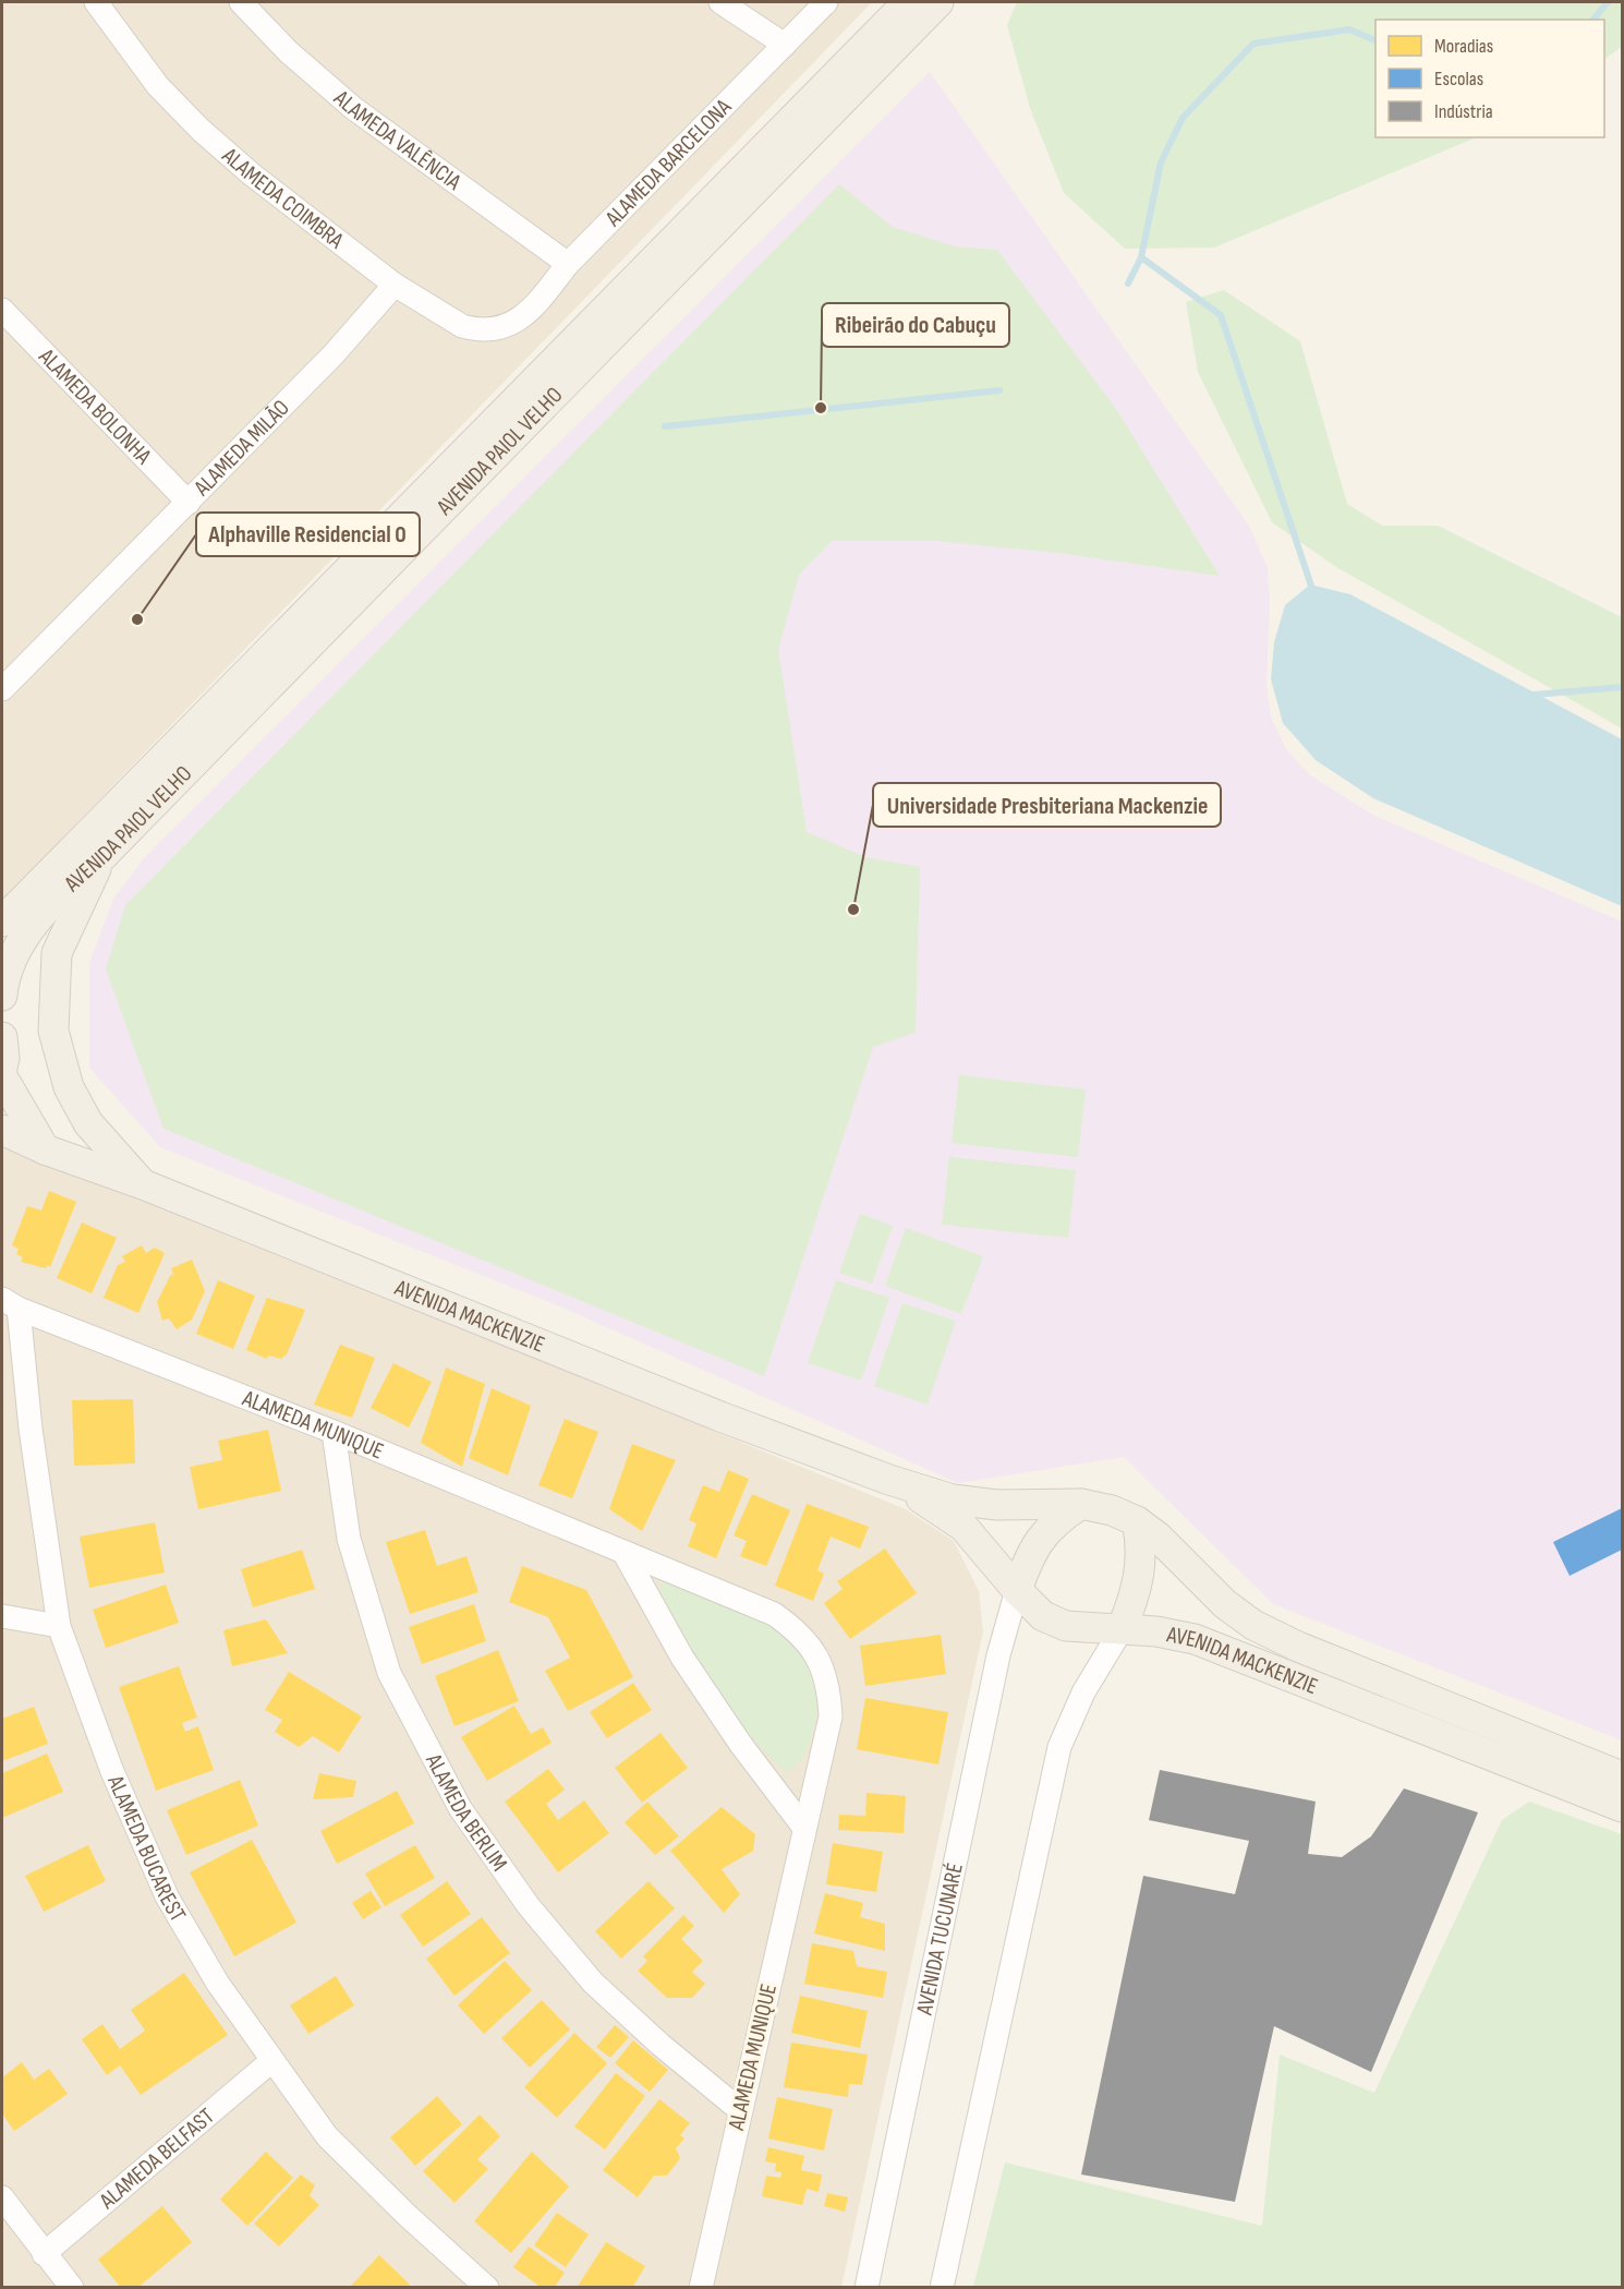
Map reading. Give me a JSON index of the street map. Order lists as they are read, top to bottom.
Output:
{
  "streets": {
    "main road": ["AVENIDA PAIOL VELHO", "AVENIDA MACKENZIE"],
    "street": [
      "ALAMEDA VALÊNCIA",
      "ALAMEDA BARCELONA",
      "ALAMEDA COIMBRA",
      "ALAMEDA BOLONHA",
      "ALAMEDA MILÃO",
      "ALAMEDA MUNIQUE",
      "ALAMEDA BERLIM",
      "ALAMEDA BUCAREST",
      "AVENIDA TUCUNARÉ",
      "ALAMEDA BELFAST"
    ]
  },
  "crossings": [
    ["ALAMEDA VALÊNCIA", "ALAMEDA BARCELONA"],
    ["ALAMEDA BARCELONA", "ALAMEDA COIMBRA"],
    ["ALAMEDA COIMBRA", "ALAMEDA MILÃO"],
    ["ALAMEDA BOLONHA", "ALAMEDA MILÃO"],
    ["AVENIDA MACKENZIE", "AVENIDA TUCUNARÉ"],
    ["ALAMEDA MUNIQUE", "ALAMEDA BERLIM"],
    ["ALAMEDA MUNIQUE", "ALAMEDA BUCAREST"],
    ["ALAMEDA BUCAREST", "ALAMEDA BELFAST"]
  ],
  "places": ["Ribeirão do Cabuçu", "Alphaville Residencial 0", "Universidade Presbiteriana Mackenzie"],
  "legend": ["Moradias", "Escolas", "Indústria"]
}
